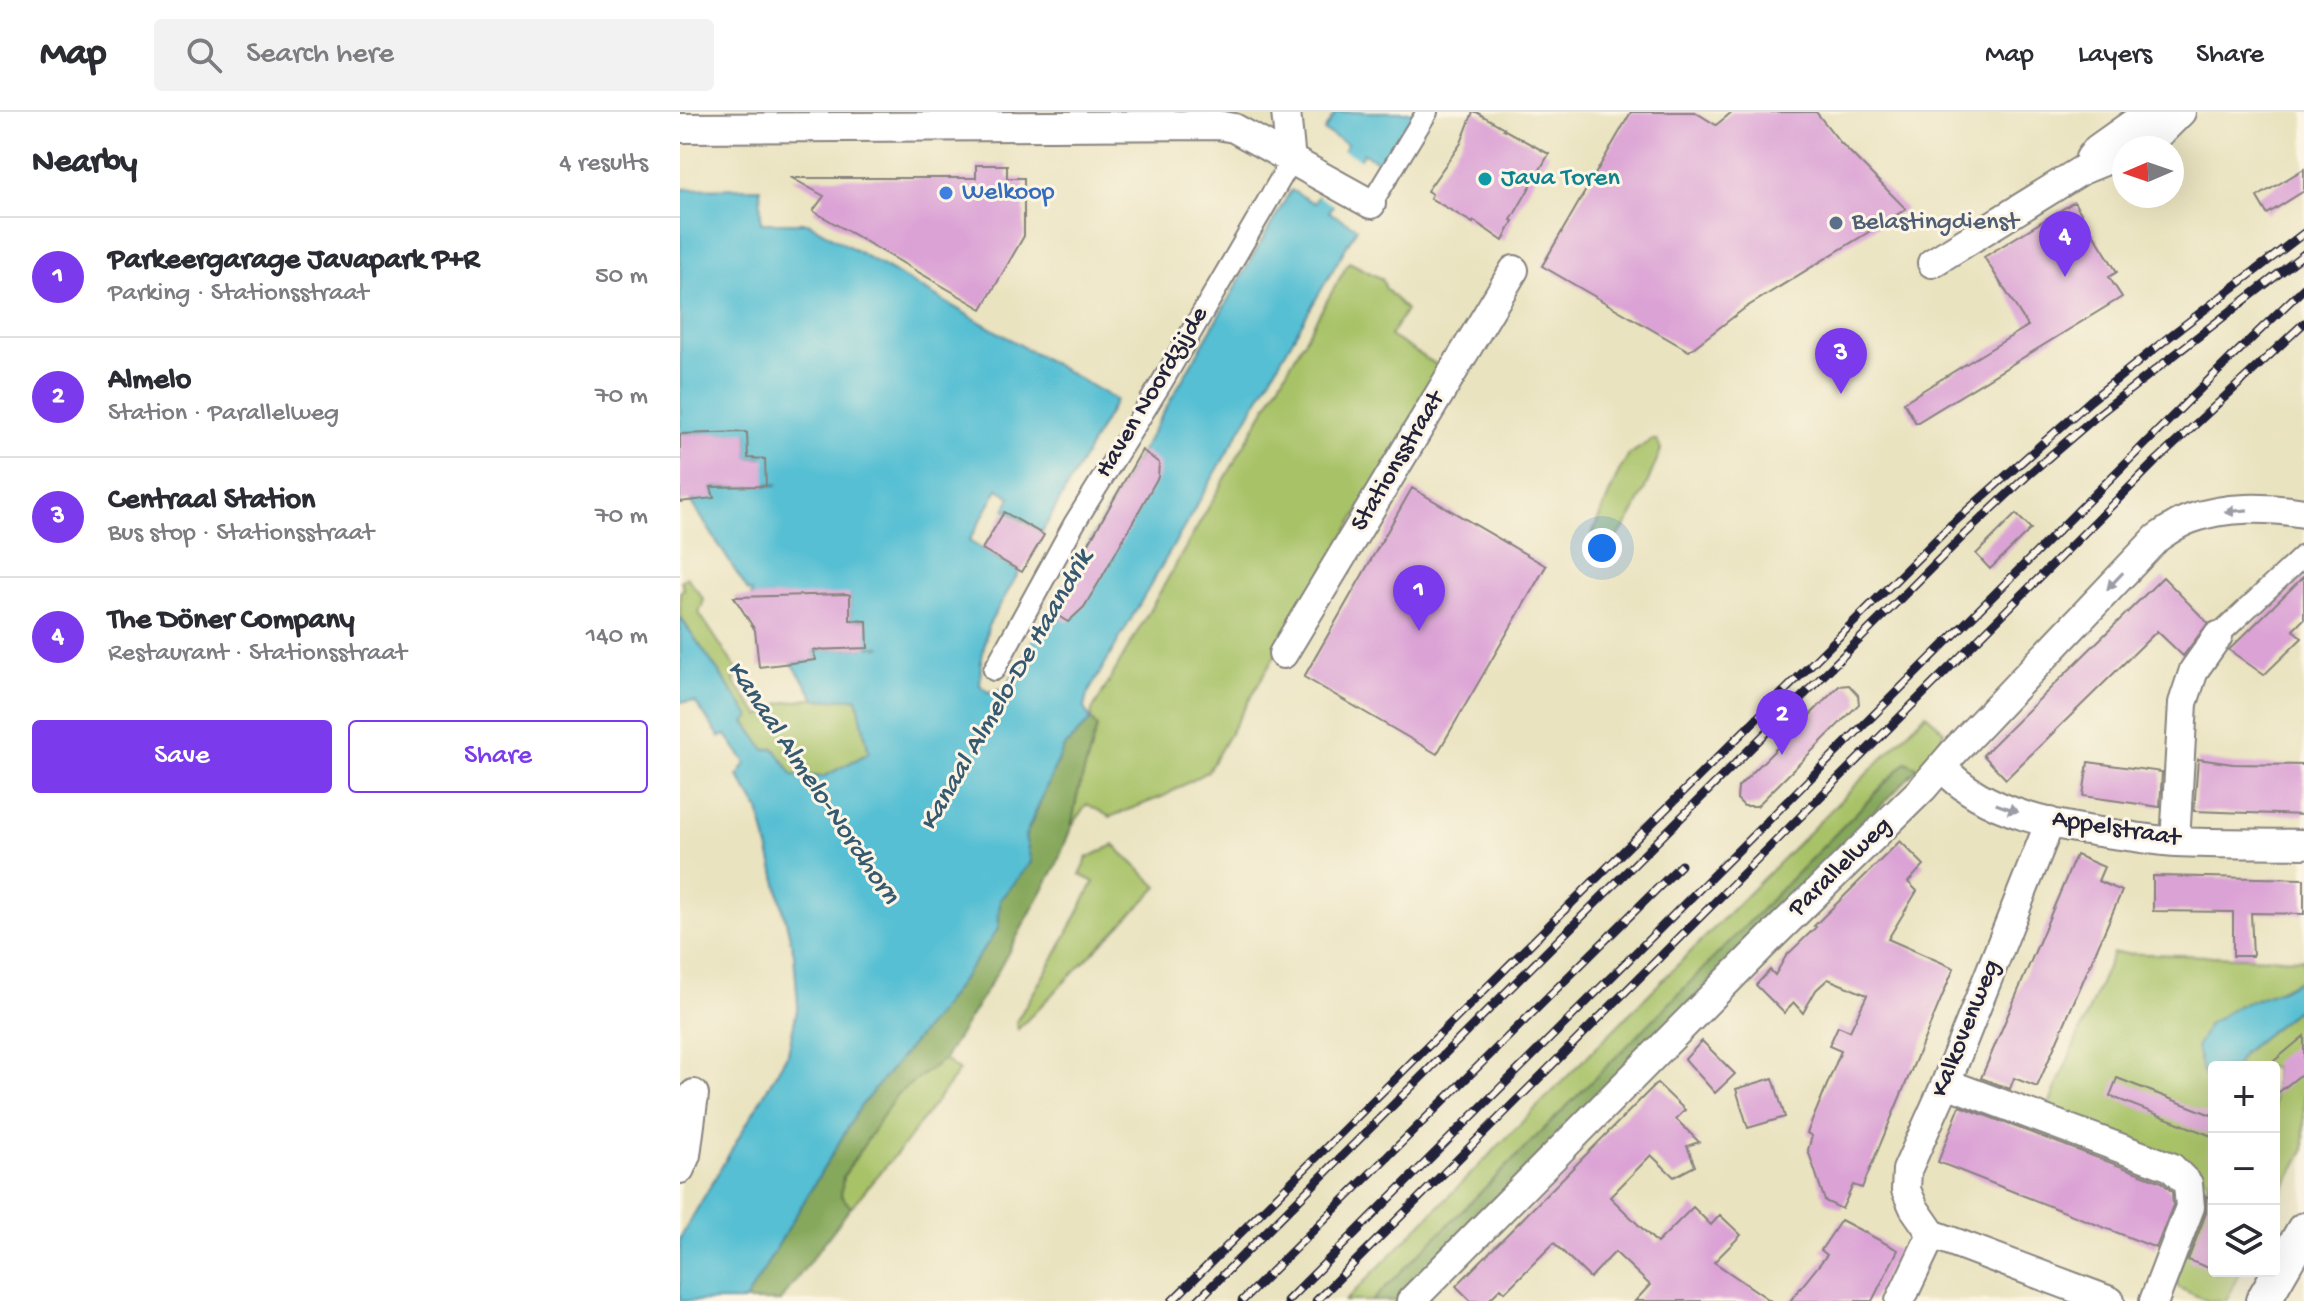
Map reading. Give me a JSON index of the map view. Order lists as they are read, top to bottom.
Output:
{
  "streets": {
    "street": [
      "Haven Noordzijde",
      "Stationsstraat",
      "Appelstraat",
      "Parallelweg",
      "Kalkovenweg"
    ]
  },
  "crossings": [
    ["Appelstraat", "Parallelweg"],
    ["Appelstraat", "Kalkovenweg"]
  ],
  "one_way": ["Parallelweg"],
  "water": ["Kanaal Almelo-De Haandrik", "Kanaal Almelo-Nordhorn"],
  "places": ["Java Toren", "Welkoop", "Belastingdienst"],
  "north": "left",
  "page": {
    "header": "Map",
    "search": "Search here",
    "nav": ["Map", "Layers", "Share"],
    "heading": ["Nearby", "4 results"],
    "pins": [
      "4",
      "3",
      "1",
      "2"
    ],
    "list": [
      {
        "mark": "1",
        "name": "Parkeergarage Javapark P+R",
        "note": "Parking · Stationsstraat",
        "value": "50 m"
      },
      {
        "mark": "2",
        "name": "Almelo",
        "note": "Station · Parallelweg",
        "value": "70 m"
      },
      {
        "mark": "3",
        "name": "Centraal Station",
        "note": "Bus stop · Stationsstraat",
        "value": "70 m"
      },
      {
        "mark": "4",
        "name": "The Döner Company",
        "note": "Restaurant · Stationsstraat",
        "value": "140 m"
      }
    ],
    "buttons": ["Save", "Share"],
    "map_buttons": ["+", "−"]
  }
}
